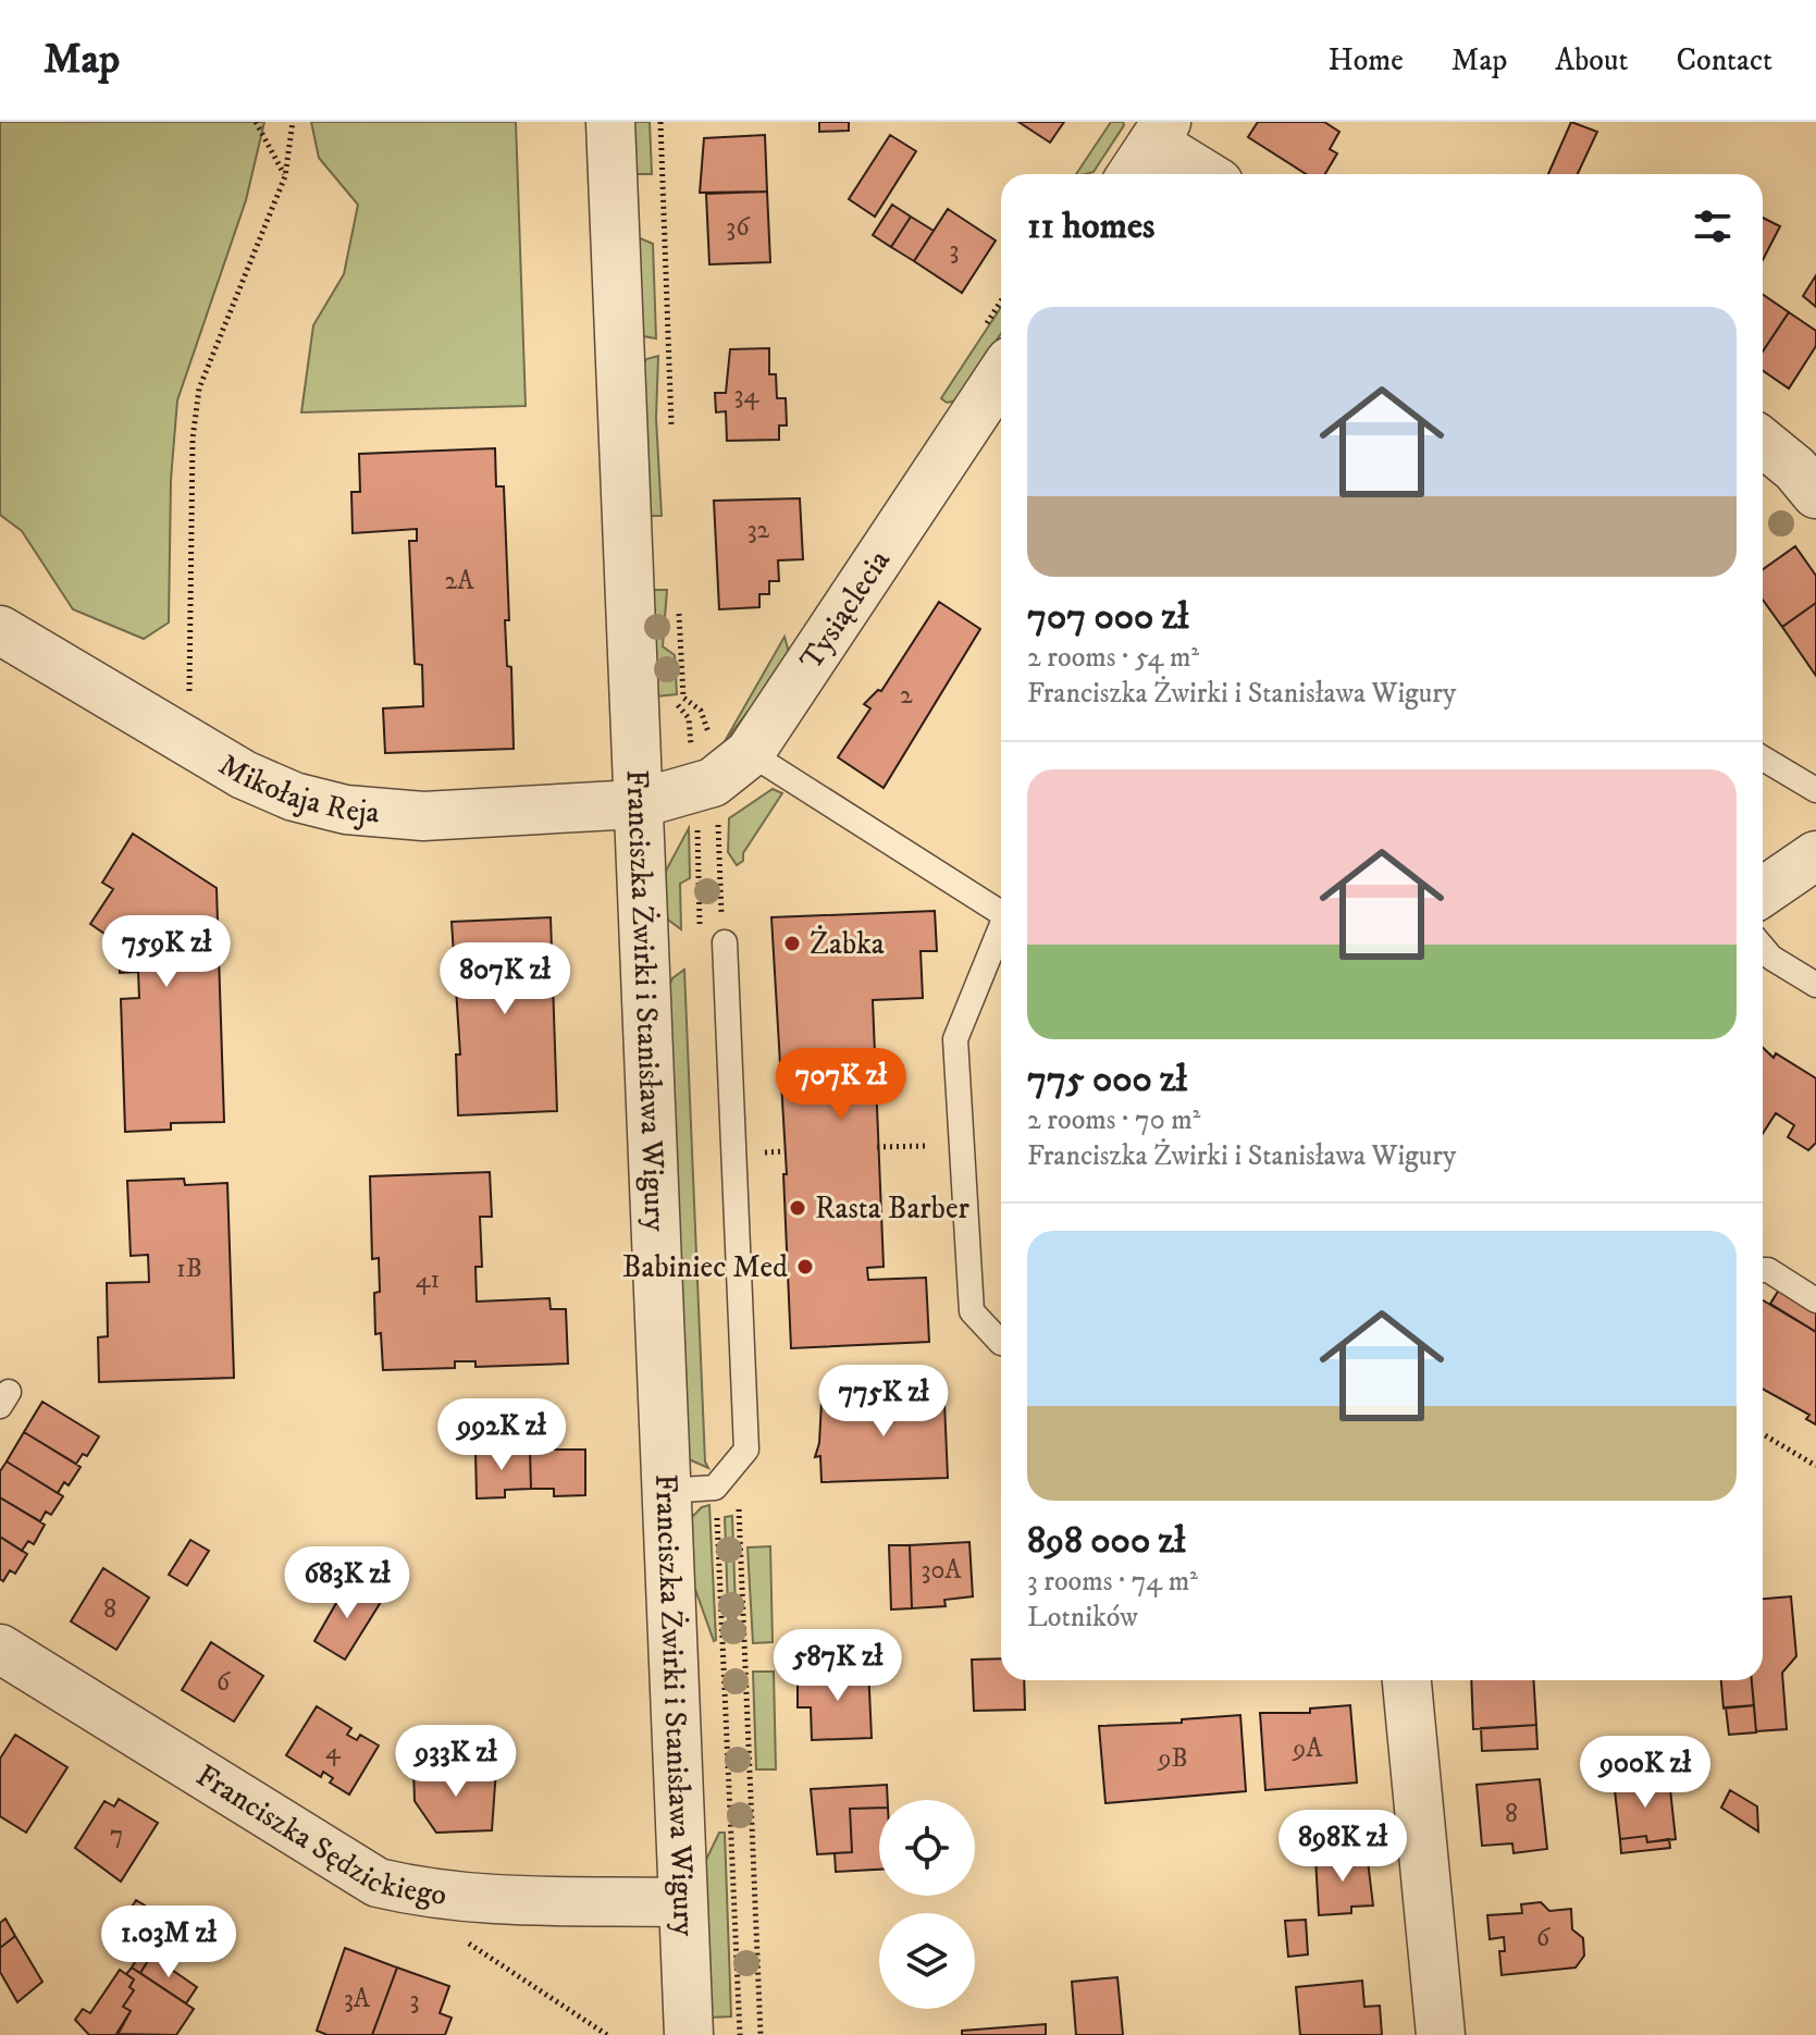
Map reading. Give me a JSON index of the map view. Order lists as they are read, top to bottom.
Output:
{
  "streets": {
    "street": [
      "Tysiąclecia",
      "Mikołaja Reja",
      "Franciszka Żwirki i Stanisława Wigury",
      "Franciszka Sędzickiego"
    ]
  },
  "crossings": [
    ["Tysiąclecia", "Mikołaja Reja"],
    ["Tysiąclecia", "Franciszka Żwirki i Stanisława Wigury"],
    ["Mikołaja Reja", "Franciszka Żwirki i Stanisława Wigury"],
    ["Franciszka Żwirki i Stanisława Wigury", "Franciszka Sędzickiego"]
  ],
  "places": ["Żabka", "Rasta Barber", "Babiniec Med"],
  "house_numbers": [
    "36",
    "3",
    "34",
    "32",
    "2A",
    "2",
    "1B",
    "41",
    "30A",
    "8",
    "6",
    "9A",
    "4",
    "9B",
    "8",
    "7",
    "6",
    "3A",
    "3"
  ],
  "page": {
    "header": "Map",
    "nav": [
      "Home",
      "Map",
      "About",
      "Contact"
    ],
    "heading": "11 homes",
    "list": [
      {
        "name": "707 000 zł",
        "note": "2 rooms · 54 m² · Franciszka Żwirki i Stanisława Wigury"
      },
      {
        "name": "775 000 zł",
        "note": "2 rooms · 70 m² · Franciszka Żwirki i Stanisława Wigury"
      },
      {
        "name": "898 000 zł",
        "note": "3 rooms · 74 m² · Lotników"
      }
    ],
    "price": [
      "759K zł",
      "807K zł",
      "707K zł",
      "775K zł",
      "992K zł",
      "683K zł",
      "587K zł",
      "933K zł",
      "900K zł",
      "898K zł",
      "1.03M zł"
    ]
  }
}
